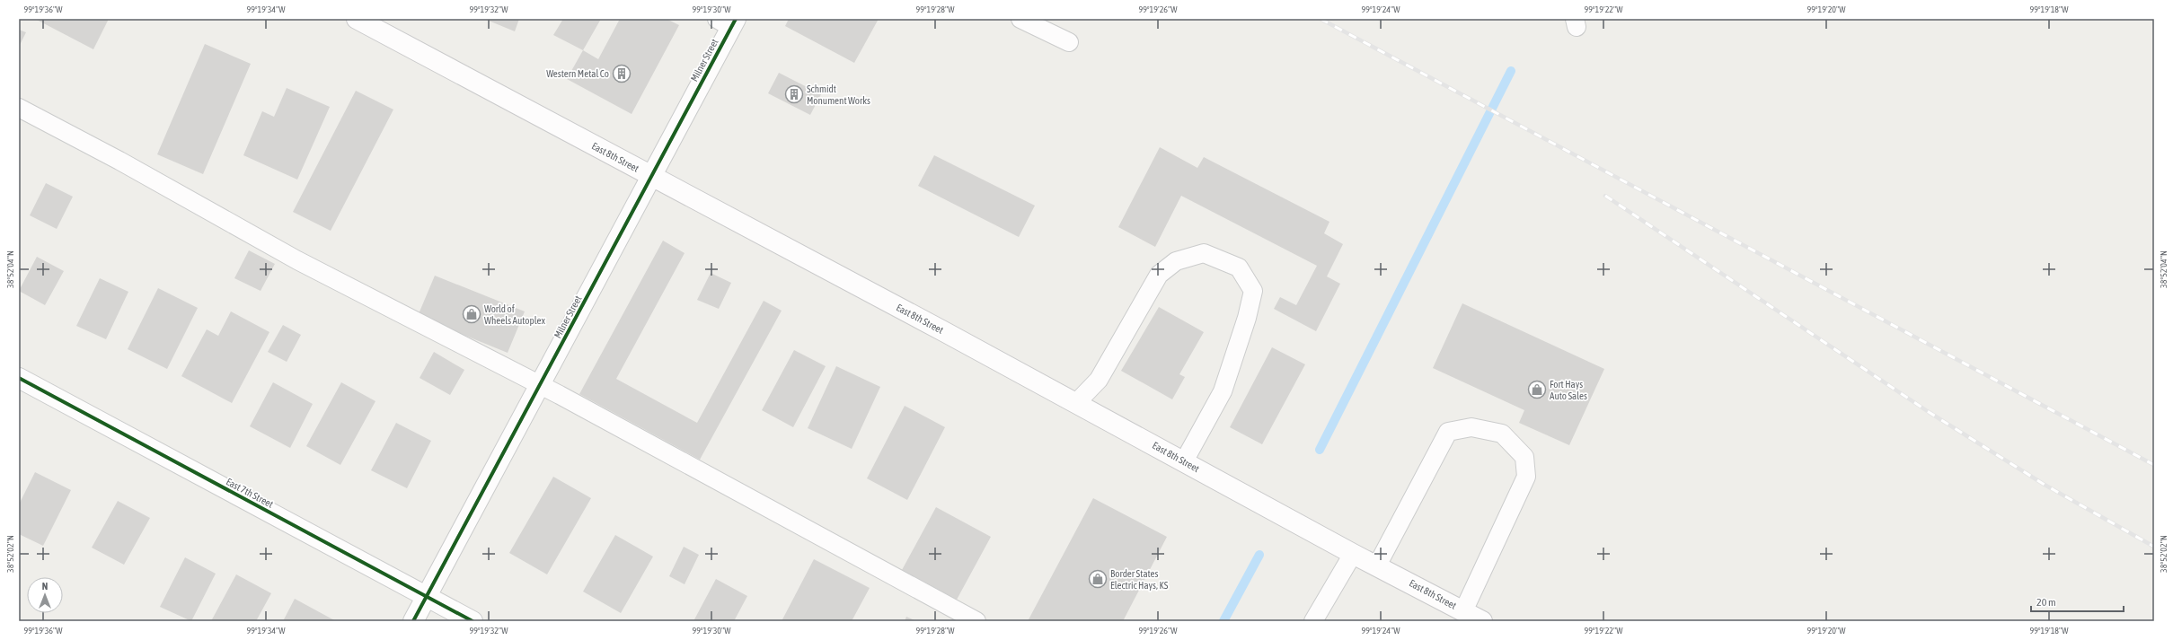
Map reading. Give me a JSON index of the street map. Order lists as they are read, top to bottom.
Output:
{
  "streets": {
    "main road": ["Milner Street", "East 8th Street", "East 7th Street"]
  },
  "crossings": [
    ["Milner Street", "East 8th Street"],
    ["Milner Street", "East 7th Street"]
  ],
  "places": {
    "building": ["Western Metal Co", "Schmidt Monument Works"],
    "shop": ["World of Wheels Autoplex", "Fort Hays Auto Sales", "Border States Electric Hays, KS"]
  },
  "scale_bar": "20 m",
  "north": "top",
  "coordinates": [
    "99°19'36\"W",
    "99°19'34\"W",
    "99°19'32\"W",
    "99°19'30\"W",
    "99°19'28\"W",
    "99°19'26\"W",
    "99°19'24\"W",
    "99°19'22\"W",
    "99°19'20\"W",
    "99°19'18\"W",
    "38°52'04\"N",
    "38°52'02\"N"
  ]
}
